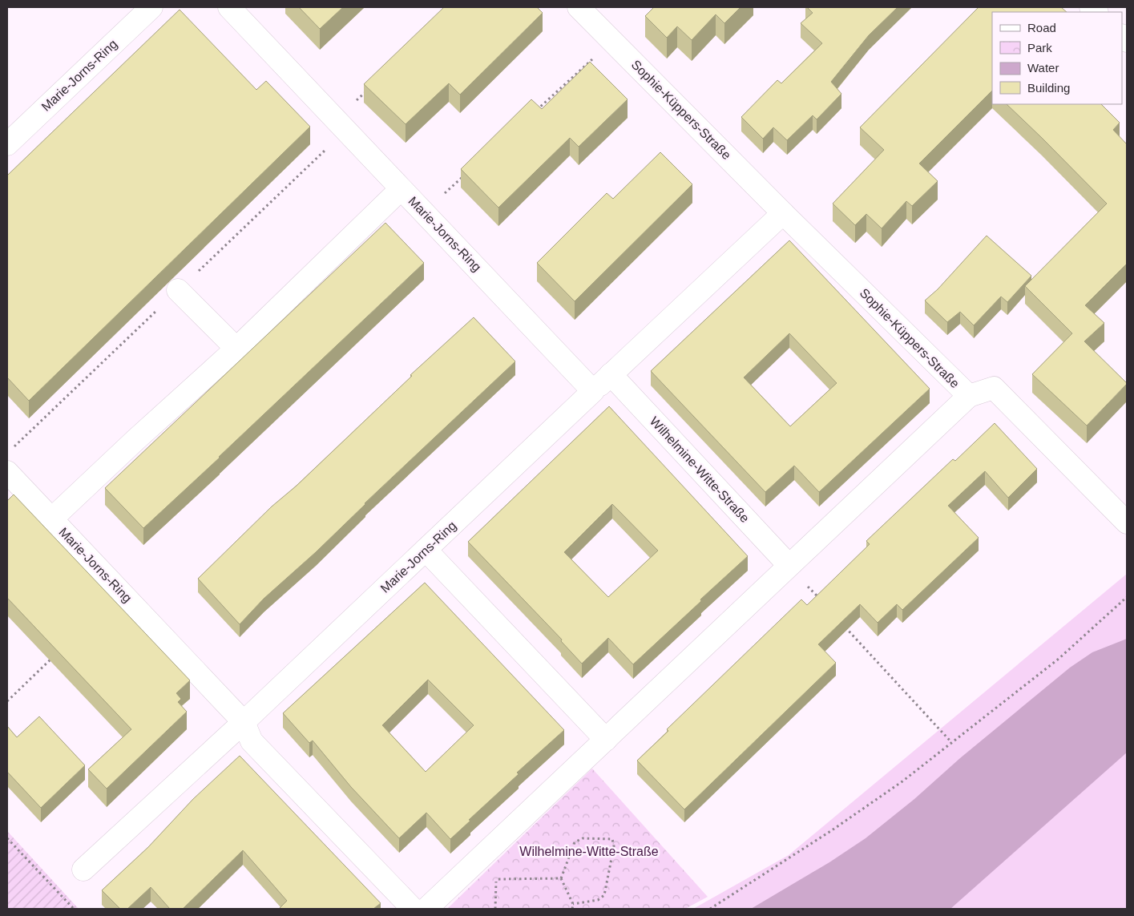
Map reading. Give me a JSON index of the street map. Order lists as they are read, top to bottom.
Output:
{
  "streets": {
    "street": ["Marie-Jorns-Ring", "Sophie-Küppers-Straße", "Wilhelmine-Witte-Straße"]
  },
  "parks": ["Wilhelmine-Witte-Straße"],
  "legend": [
    "Road",
    "Park",
    "Water",
    "Building"
  ]
}
